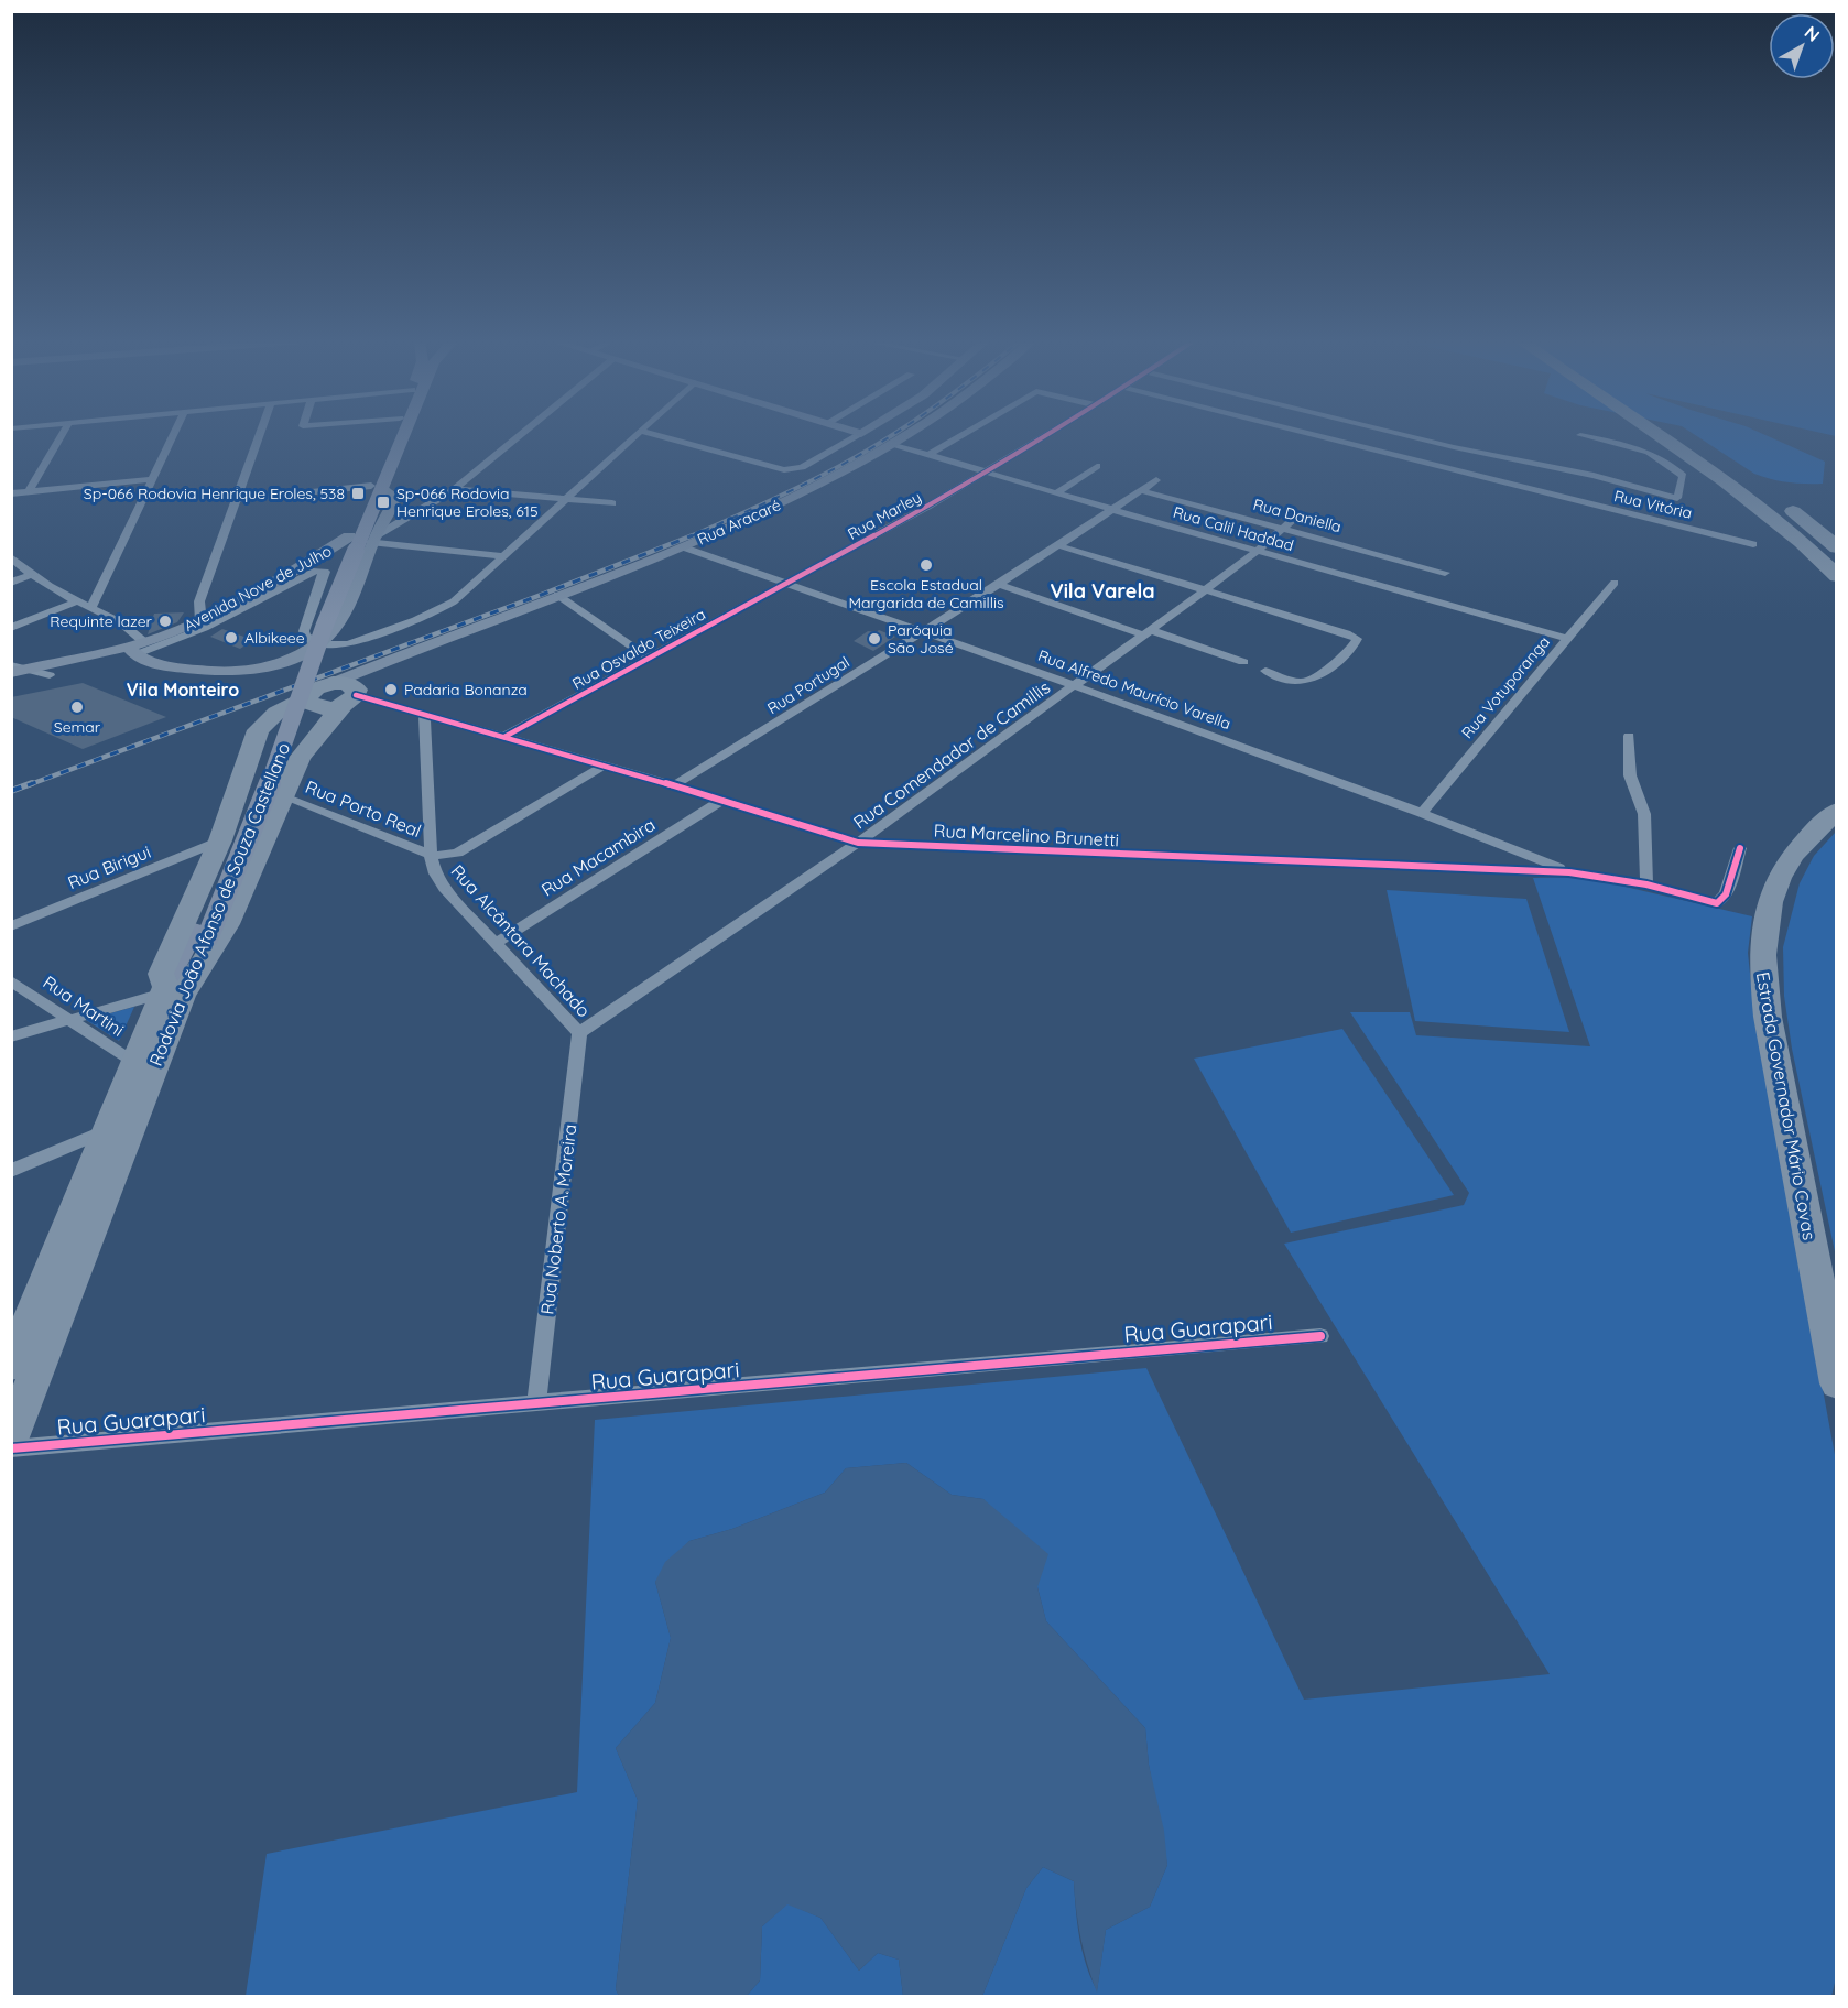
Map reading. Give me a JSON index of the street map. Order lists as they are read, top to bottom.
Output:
{
  "streets": {
    "highway": ["Rodovia João Afonso de Souza Castellano", "Estrada Governador Mário Covas"],
    "street": [
      "Rua Vitória",
      "Rua Marley",
      "Rua Daniella",
      "Rua Aracaré",
      "Rua Calil Haddad",
      "Avenida Nove de Julho",
      "Rua Osvaldo Teixeira",
      "Rua Portugal",
      "Rua Votuporanga",
      "Rua Alfredo Maurício Varella",
      "Rua Comendador de Camillis",
      "Rua Porto Real",
      "Rua Marcelino Brunetti",
      "Rua Macambira",
      "Rua Birigui",
      "Rua Alcântara Machado",
      "Rua Martini",
      "Rua Noberto A. Moreira",
      "Rua Guarapari"
    ]
  },
  "crossings": [
    ["Rua Marley", "Rua Calil Haddad"],
    ["Rua Marley", "Rua Osvaldo Teixeira"],
    ["Rua Marley", "Rua Alfredo Maurício Varella"],
    ["Rua Daniella", "Rua Portugal"],
    ["Rua Daniella", "Rua Comendador de Camillis"],
    ["Rua Aracaré", "Rua Calil Haddad"],
    ["Rua Aracaré", "Rua Alfredo Maurício Varella"],
    ["Rua Aracaré", "Rua Marcelino Brunetti"],
    ["Rua Calil Haddad", "Rua Portugal"],
    ["Rua Calil Haddad", "Rua Votuporanga"],
    ["Rua Calil Haddad", "Rua Comendador de Camillis"],
    ["Avenida Nove de Julho", "Rodovia João Afonso de Souza Castellano"],
    ["Rua Osvaldo Teixeira", "Rua Alfredo Maurício Varella"],
    ["Rua Osvaldo Teixeira", "Rua Marcelino Brunetti"],
    ["Rua Portugal", "Rua Alfredo Maurício Varella"],
    ["Rua Portugal", "Rua Marcelino Brunetti"],
    ["Rua Votuporanga", "Rua Alfredo Maurício Varella"],
    ["Rua Alfredo Maurício Varella", "Rua Comendador de Camillis"],
    ["Rua Alfredo Maurício Varella", "Rua Marcelino Brunetti"],
    ["Rua Comendador de Camillis", "Rua Marcelino Brunetti"],
    ["Rua Comendador de Camillis", "Rua Alcântara Machado"],
    ["Rua Comendador de Camillis", "Rua Noberto A. Moreira"],
    ["Rua Porto Real", "Rua Alcântara Machado"],
    ["Rua Marcelino Brunetti", "Rua Macambira"],
    ["Rua Marcelino Brunetti", "Rua Alcântara Machado"],
    ["Rua Macambira", "Rua Alcântara Machado"],
    ["Rodovia João Afonso de Souza Castellano", "Rua Martini"],
    ["Rua Alcântara Machado", "Rua Noberto A. Moreira"],
    ["Rua Noberto A. Moreira", "Rua Guarapari"]
  ],
  "districts": ["Vila Varela", "Vila Monteiro"],
  "places": {
    "transit": ["Sp-066 Rodovia Henrique Eroles, 538", "Sp-066 Rodovia Henrique Eroles, 615"],
    "other": [
      "Escola Estadual Margarida de Camillis",
      "Requinte lazer",
      "Albikeee",
      "Paróquia São José",
      "Padaria Bonanza",
      "Semar"
    ]
  },
  "north": "top right"
}
